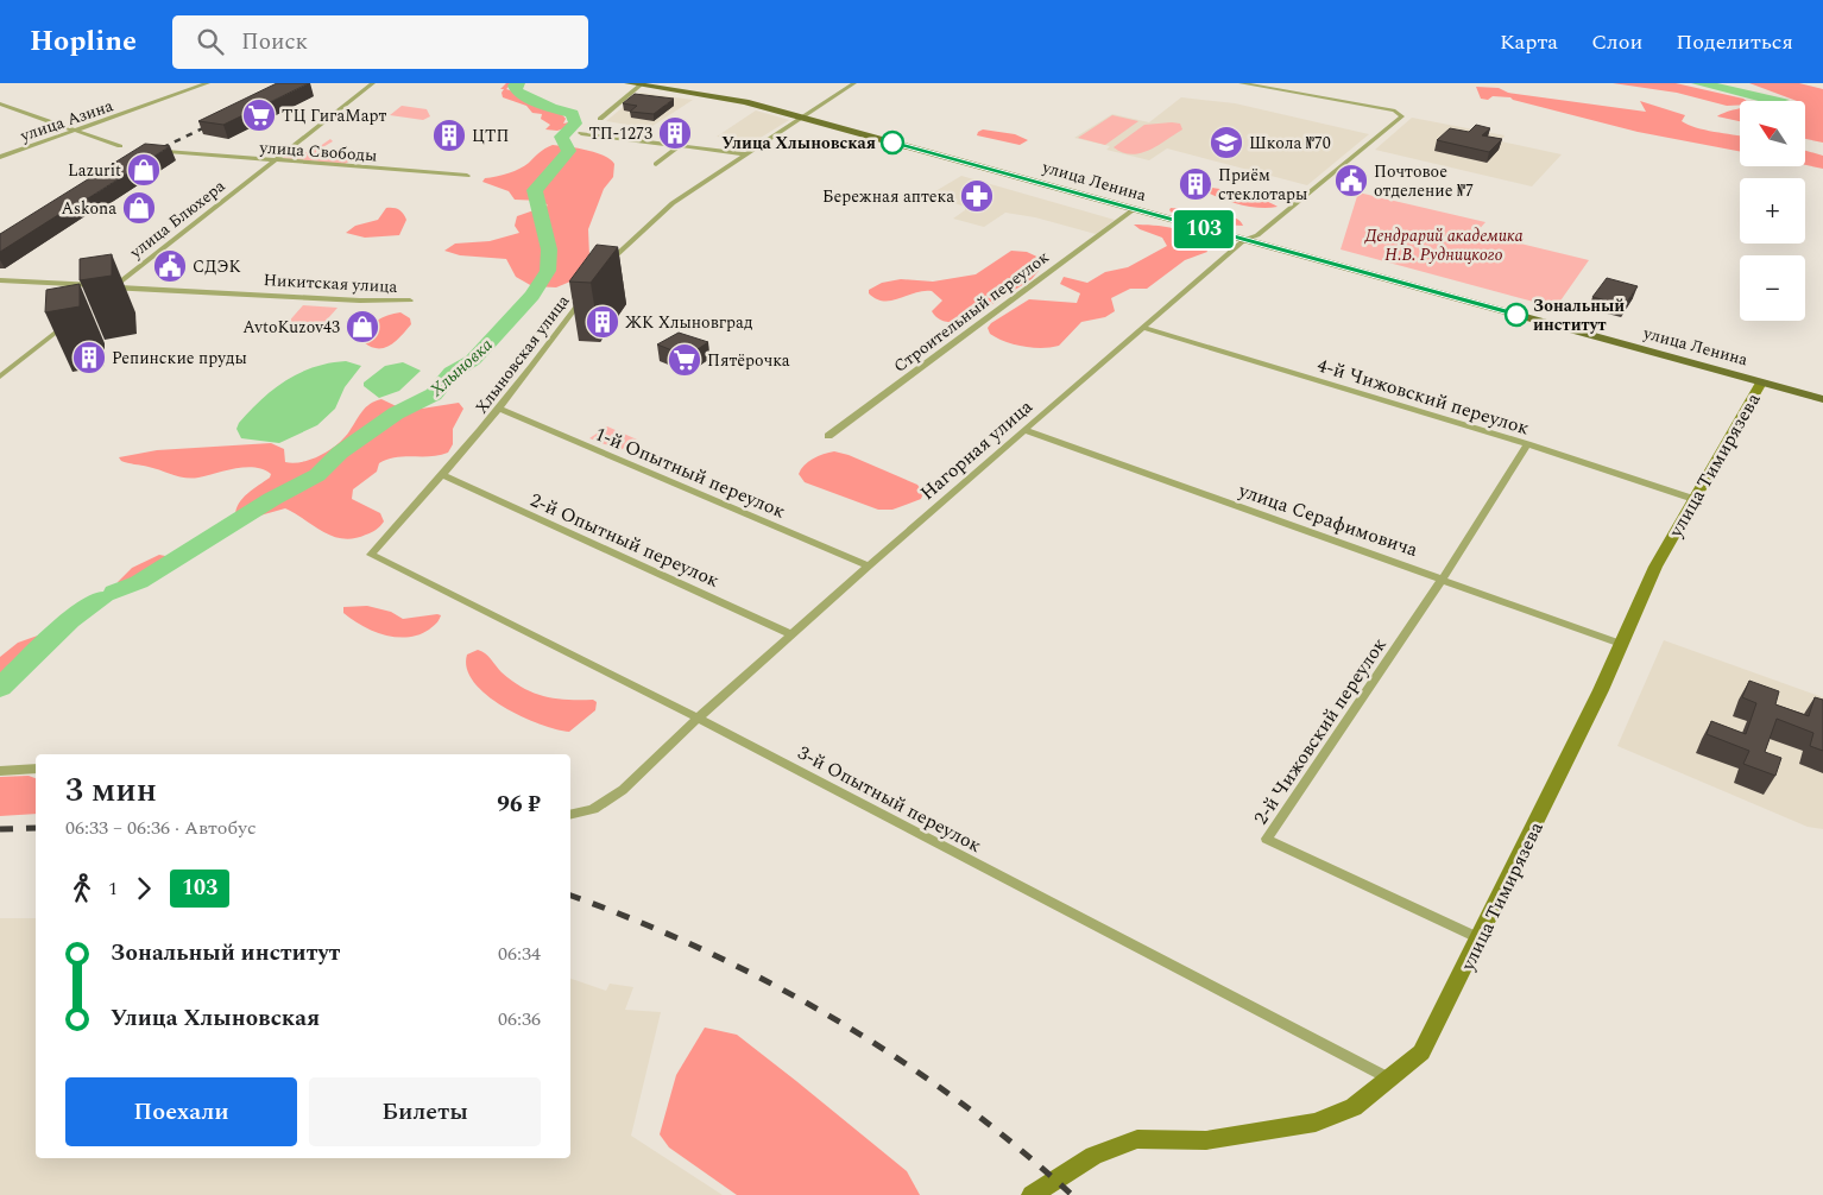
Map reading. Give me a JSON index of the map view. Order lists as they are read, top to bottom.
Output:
{
  "streets": {
    "main road": ["улица Ленина", "улица Тимирязева"],
    "street": [
      "улица Азина",
      "улица Свободы",
      "улица Блюхера",
      "Никитская улица",
      "Строительный переулок",
      "Хлыновская улица",
      "4-й Чижовский переулок",
      "Нагорная улица",
      "1-й Опытный переулок",
      "улица Серафимовича",
      "2-й Опытный переулок",
      "2-й Чижовский переулок",
      "3-й Опытный переулок"
    ]
  },
  "crossings": [
    ["улица Свободы", "улица Блюхера"],
    ["улица Ленина", "Строительный переулок"],
    ["улица Ленина", "Нагорная улица"],
    ["улица Ленина", "улица Тимирязева"],
    ["улица Блюхера", "Никитская улица"],
    ["Хлыновская улица", "1-й Опытный переулок"],
    ["Хлыновская улица", "2-й Опытный переулок"],
    ["Хлыновская улица", "3-й Опытный переулок"],
    ["4-й Чижовский переулок", "Нагорная улица"],
    ["4-й Чижовский переулок", "улица Тимирязева"],
    ["4-й Чижовский переулок", "2-й Чижовский переулок"],
    ["Нагорная улица", "1-й Опытный переулок"],
    ["Нагорная улица", "улица Серафимовича"],
    ["Нагорная улица", "2-й Опытный переулок"],
    ["Нагорная улица", "3-й Опытный переулок"],
    ["улица Тимирязева", "улица Серафимовича"],
    ["улица Тимирязева", "2-й Чижовский переулок"],
    ["улица Тимирязева", "3-й Опытный переулок"],
    ["улица Серафимовича", "2-й Чижовский переулок"]
  ],
  "water": ["Хлыновка"],
  "parks": ["Дендрарий академика Н.В. Рудницкого"],
  "places": {
    "supermarket": ["ТЦ ГигаМарт", "Пятёрочка"],
    "building": [
      "ТП-1273",
      "ЦТП",
      "Приём стеклотары",
      "ЖК Хлыновград",
      "Репинские пруды"
    ],
    "other": ["Улица Хлыновская", "Зональный институт"],
    "school or university": ["Школа №70"],
    "shop": ["Lazurit", "Askona", "AvtoKuzov43"],
    "public building": ["Почтовое отделение №7", "СДЭК"],
    "pharmacy": ["Бережная аптека"]
  },
  "lines": ["bus line 103"],
  "north": "top left",
  "page": {
    "header": "Hopline",
    "search": "Поиск",
    "nav": ["Карта", "Слои", "Поделиться"],
    "on_map": "103",
    "map_buttons": ["+", "−"],
    "heading": ["3 мин", "06:33 – 06:36 · Автобус", "96 ₽"],
    "legs": ["1", "103"],
    "list": [
      {
        "name": "Зональный институт",
        "value": "06:34"
      },
      {
        "name": "Улица Хлыновская",
        "value": "06:36"
      }
    ],
    "buttons": ["Поехали", "Билеты"]
  }
}
